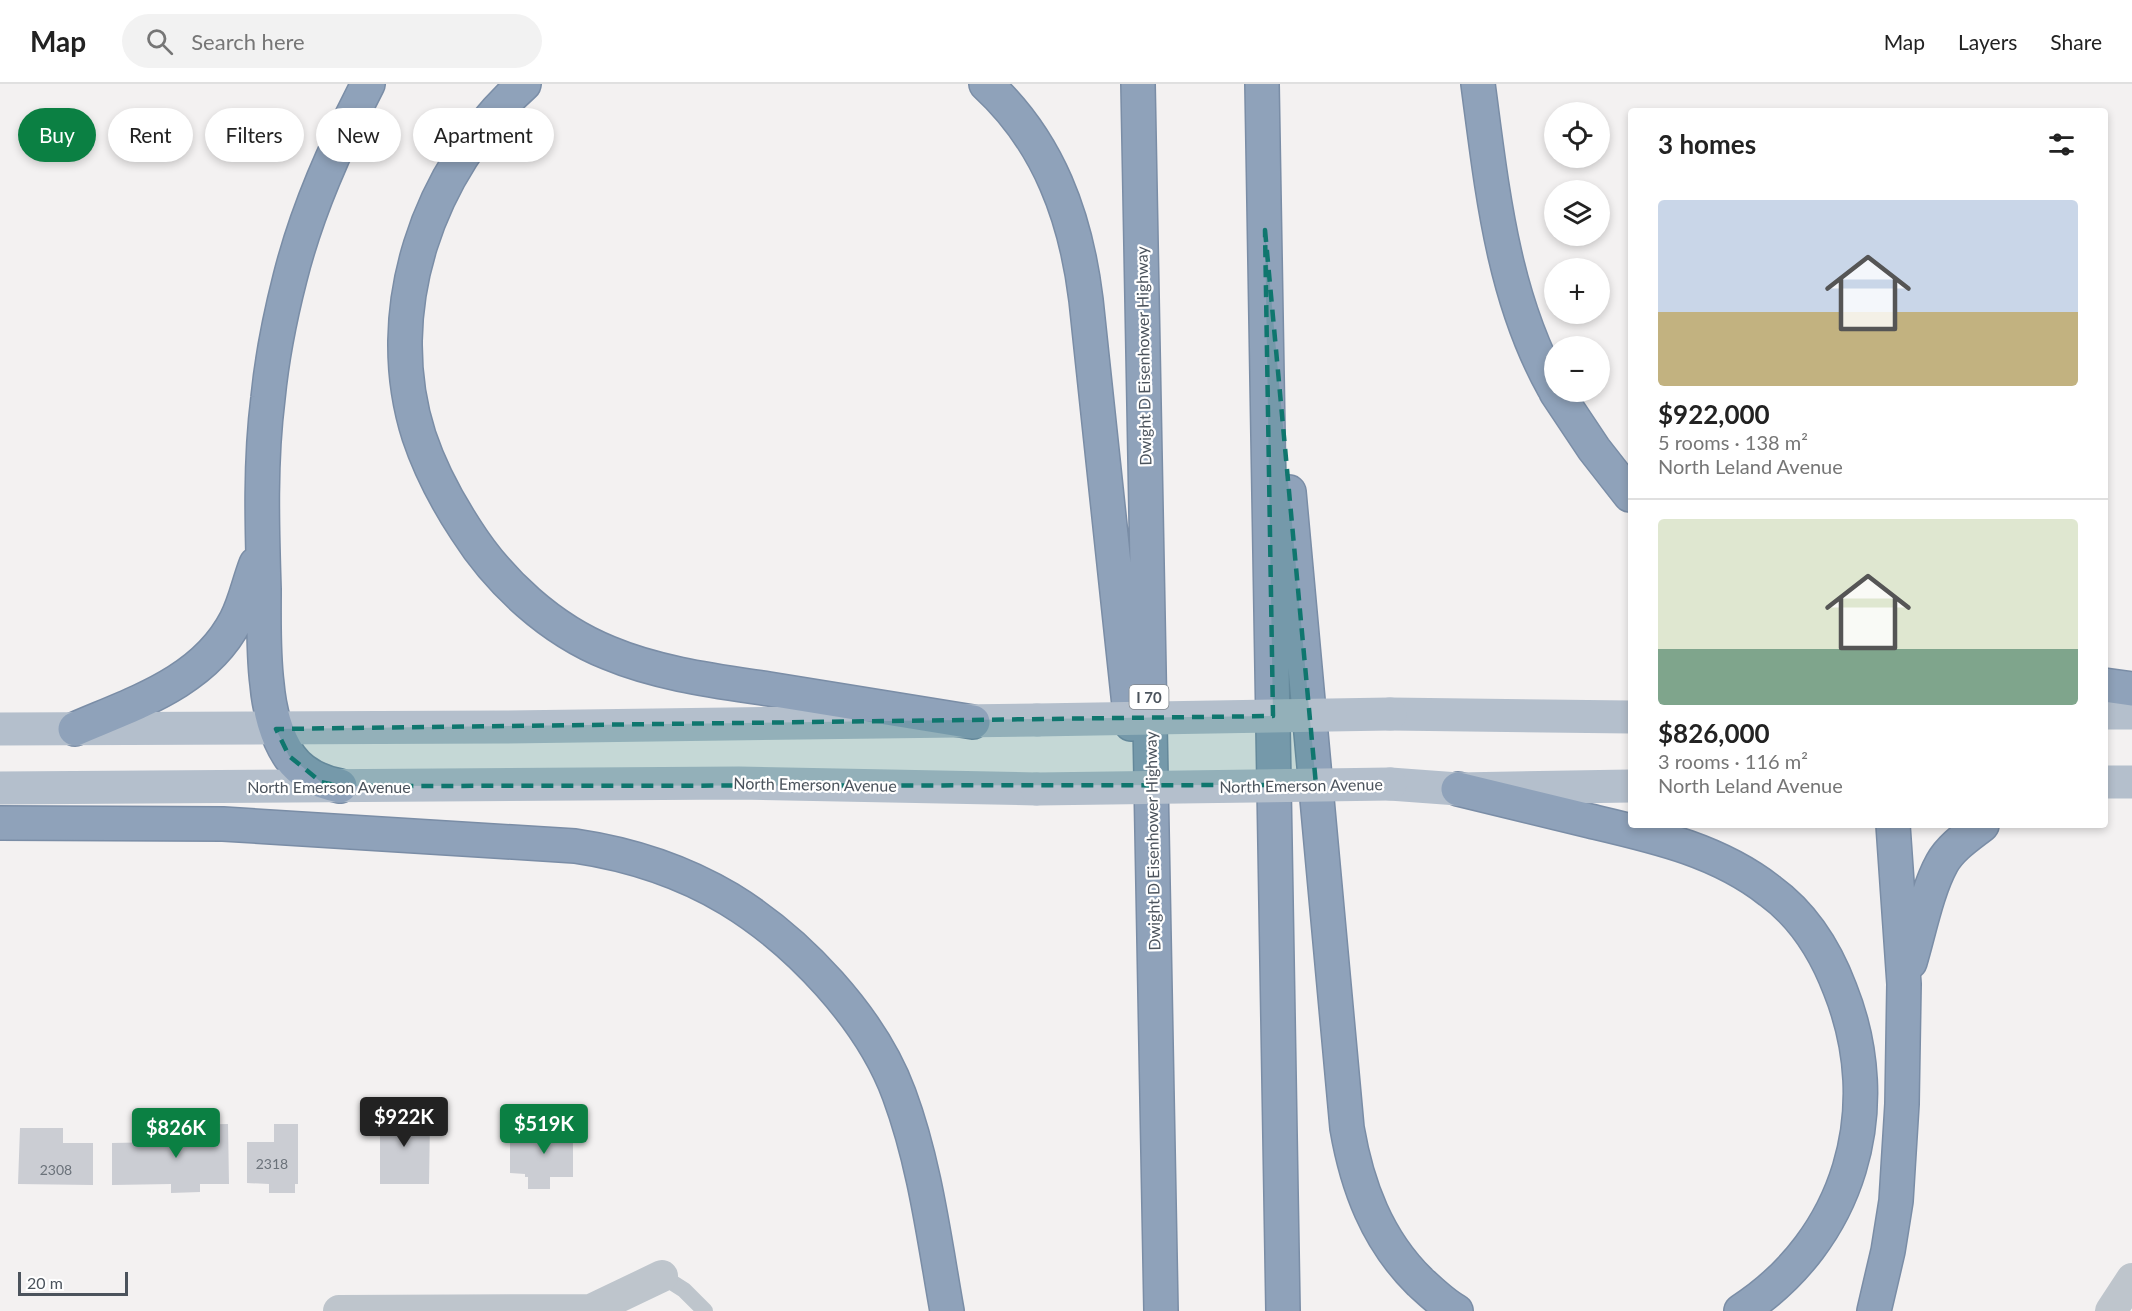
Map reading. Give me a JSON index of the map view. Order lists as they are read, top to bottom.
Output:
{
  "streets": {
    "highway": ["Dwight D Eisenhower Highway", "I 70"],
    "main road": ["North Emerson Avenue"]
  },
  "house_numbers": ["2318", "2308"],
  "scale_bar": "20 m",
  "page": {
    "header": "Map",
    "search": "Search here",
    "nav": ["Map", "Layers", "Share"],
    "map_buttons": ["+", "−"],
    "chip": [
      "Buy",
      "Rent",
      "Filters",
      "New",
      "Apartment"
    ],
    "heading": "3 homes",
    "list": [
      {
        "name": "$922,000",
        "note": "5 rooms · 138 m² · North Leland Avenue"
      },
      {
        "name": "$826,000",
        "note": "3 rooms · 116 m² · North Leland Avenue"
      }
    ],
    "price": ["$922K", "$519K", "$826K"],
    "scale": "20 m"
  }
}
